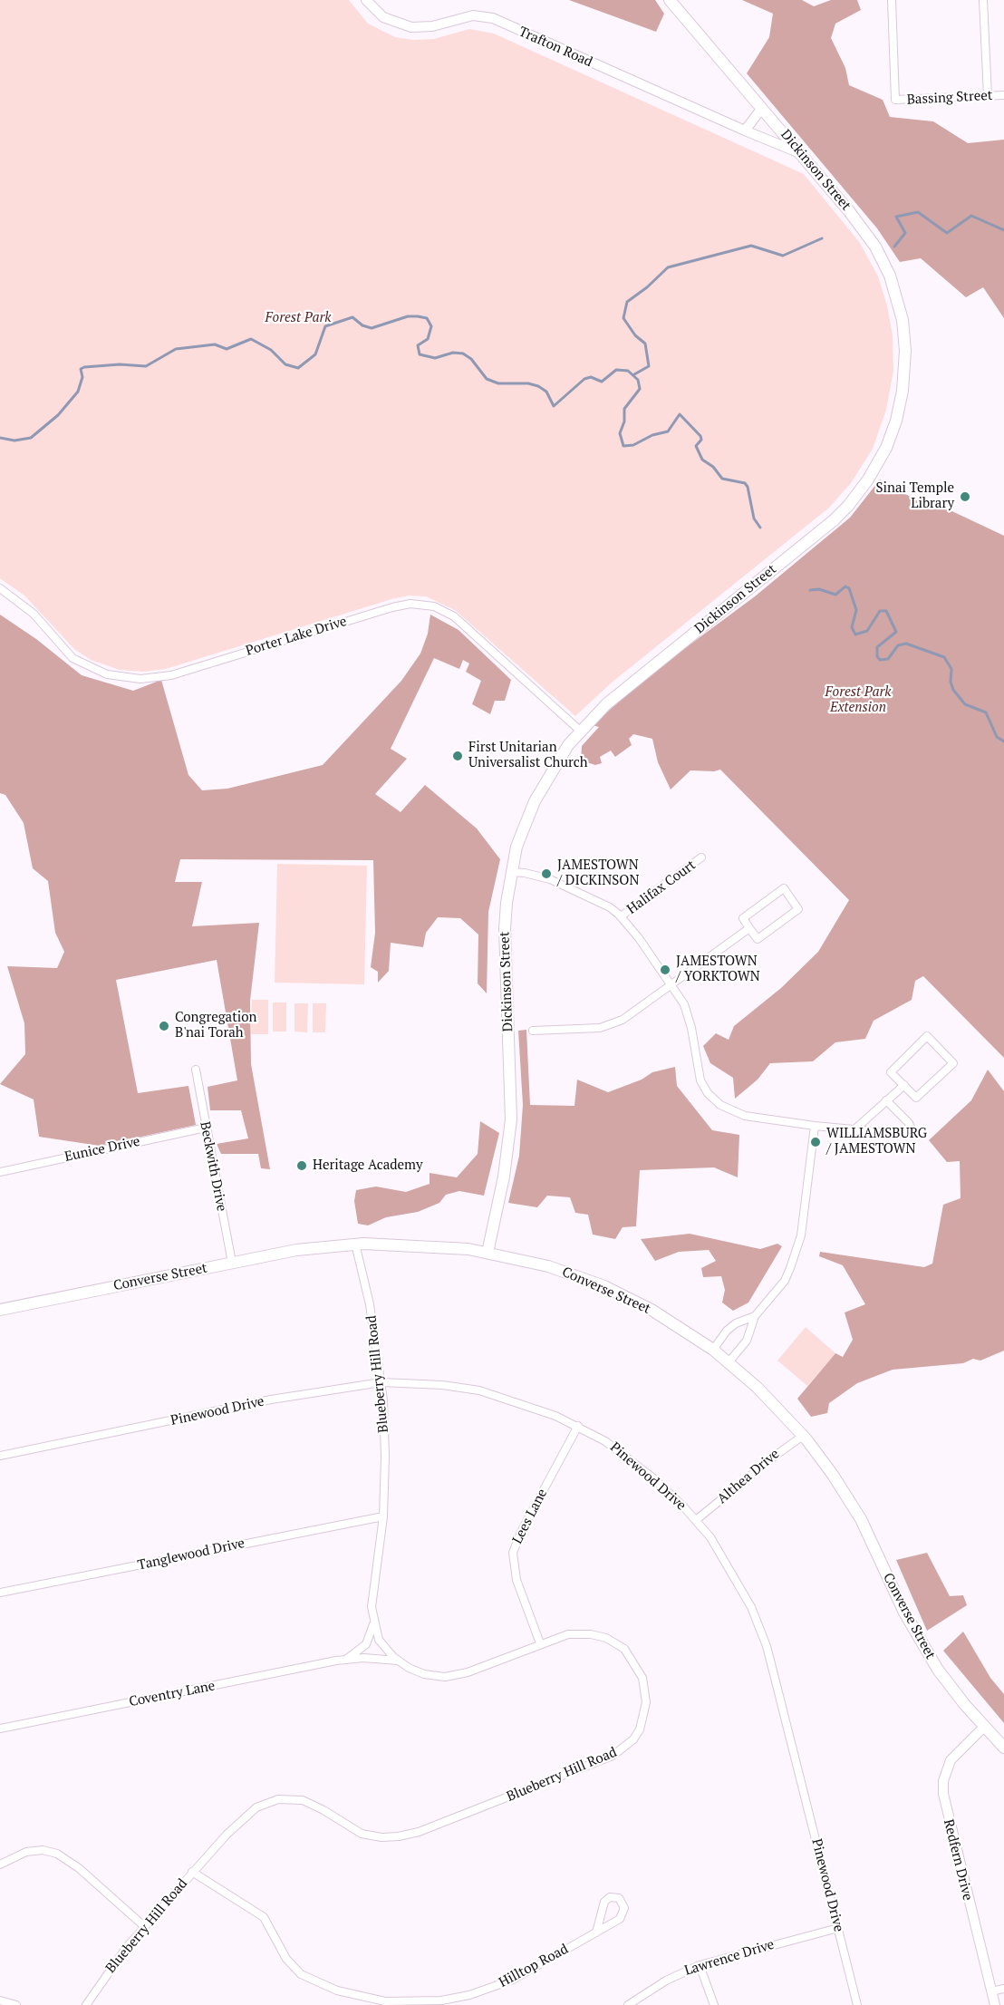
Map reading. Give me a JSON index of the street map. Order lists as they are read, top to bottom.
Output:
{
  "streets": {
    "main road": ["Dickinson Street", "Converse Street"],
    "street": [
      "Trafton Road",
      "Bassing Street",
      "Porter Lake Drive",
      "Halifax Court",
      "Eunice Drive",
      "Beckwith Drive",
      "Blueberry Hill Road",
      "Pinewood Drive",
      "Althea Drive",
      "Lees Lane",
      "Tanglewood Drive",
      "Coventry Lane",
      "Redfern Drive",
      "Lawrence Drive",
      "Hilltop Road"
    ]
  },
  "crossings": [
    ["Trafton Road", "Dickinson Street"],
    ["Dickinson Street", "Porter Lake Drive"],
    ["Dickinson Street", "Converse Street"],
    ["Eunice Drive", "Beckwith Drive"],
    ["Beckwith Drive", "Converse Street"],
    ["Converse Street", "Blueberry Hill Road"],
    ["Converse Street", "Althea Drive"],
    ["Converse Street", "Redfern Drive"],
    ["Blueberry Hill Road", "Pinewood Drive"],
    ["Blueberry Hill Road", "Lees Lane"],
    ["Blueberry Hill Road", "Tanglewood Drive"],
    ["Blueberry Hill Road", "Coventry Lane"],
    ["Blueberry Hill Road", "Hilltop Road"],
    ["Pinewood Drive", "Althea Drive"],
    ["Pinewood Drive", "Lees Lane"],
    ["Pinewood Drive", "Lawrence Drive"]
  ],
  "parks": ["Forest Park", "Forest Park Extension"],
  "places": [
    "Sinai Temple Library",
    "First Unitarian Universalist Church",
    "JAMESTOWN / DICKINSON",
    "JAMESTOWN / YORKTOWN",
    "Congregation B'nai Torah",
    "WILLIAMSBURG / JAMESTOWN",
    "Heritage Academy"
  ]
}
